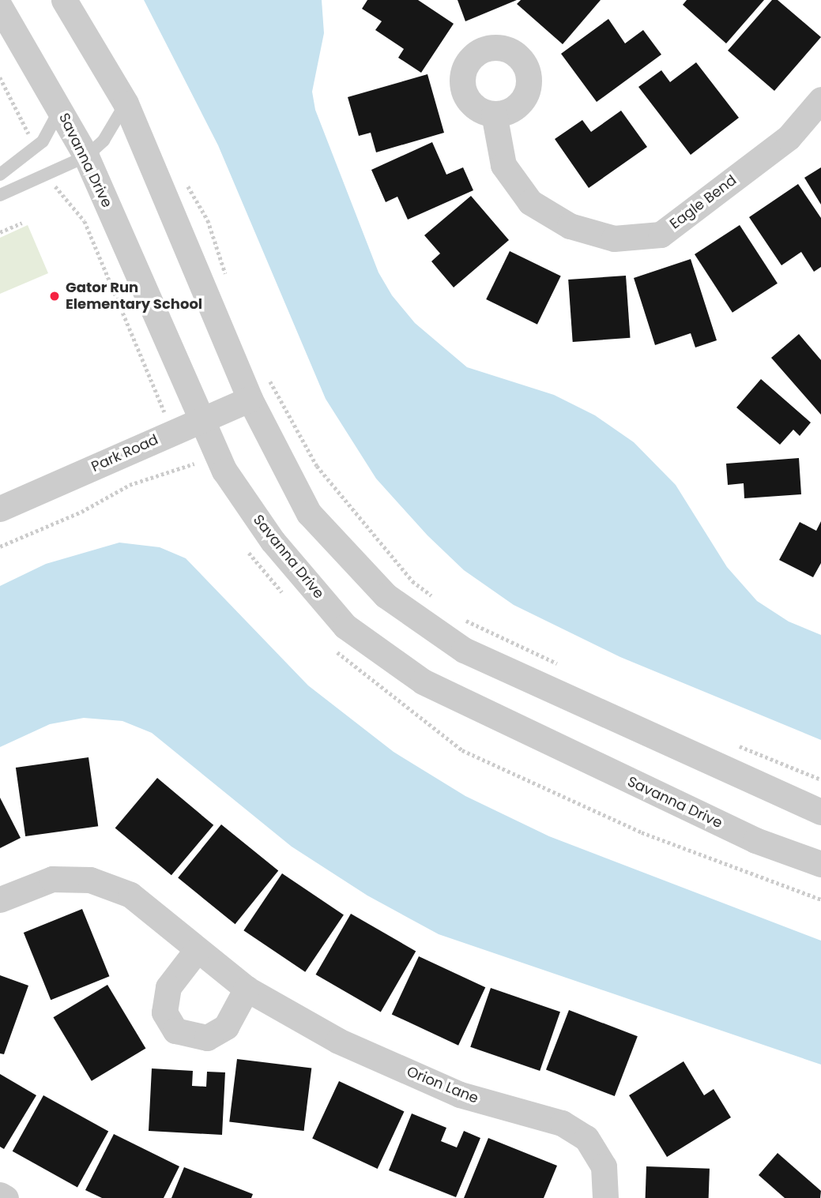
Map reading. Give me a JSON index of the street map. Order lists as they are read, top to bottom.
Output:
{
  "streets": {
    "street": [
      "Savanna Drive",
      "Eagle Bend",
      "Park Road",
      "Orion Lane"
    ]
  },
  "crossings": [
    ["Savanna Drive", "Park Road"]
  ],
  "places": ["Gator Run Elementary School"]
}
